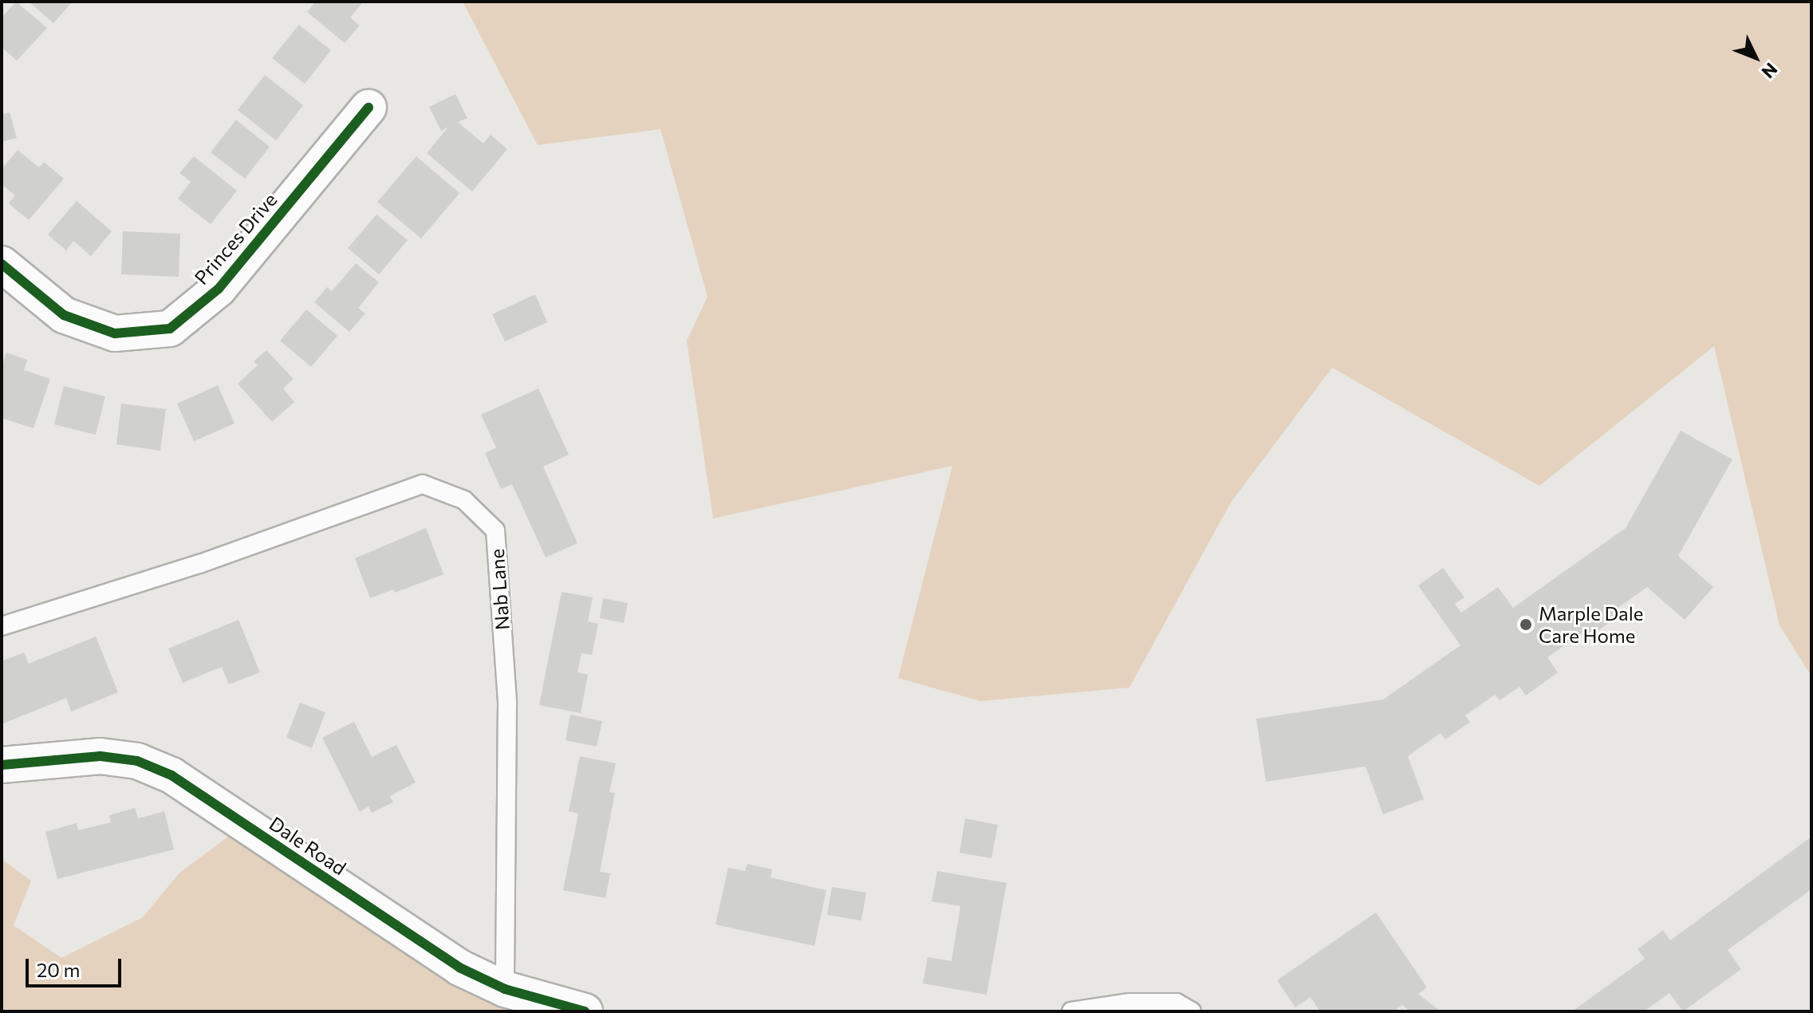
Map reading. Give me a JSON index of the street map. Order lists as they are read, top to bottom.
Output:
{
  "streets": {
    "street": ["Princes Drive", "Dale Road"],
    "lane": ["Nab Lane"]
  },
  "crossings": [
    ["Nab Lane", "Dale Road"]
  ],
  "places": ["Marple Dale Care Home"],
  "scale_bar": "20 m",
  "north": "bottom right"
}
